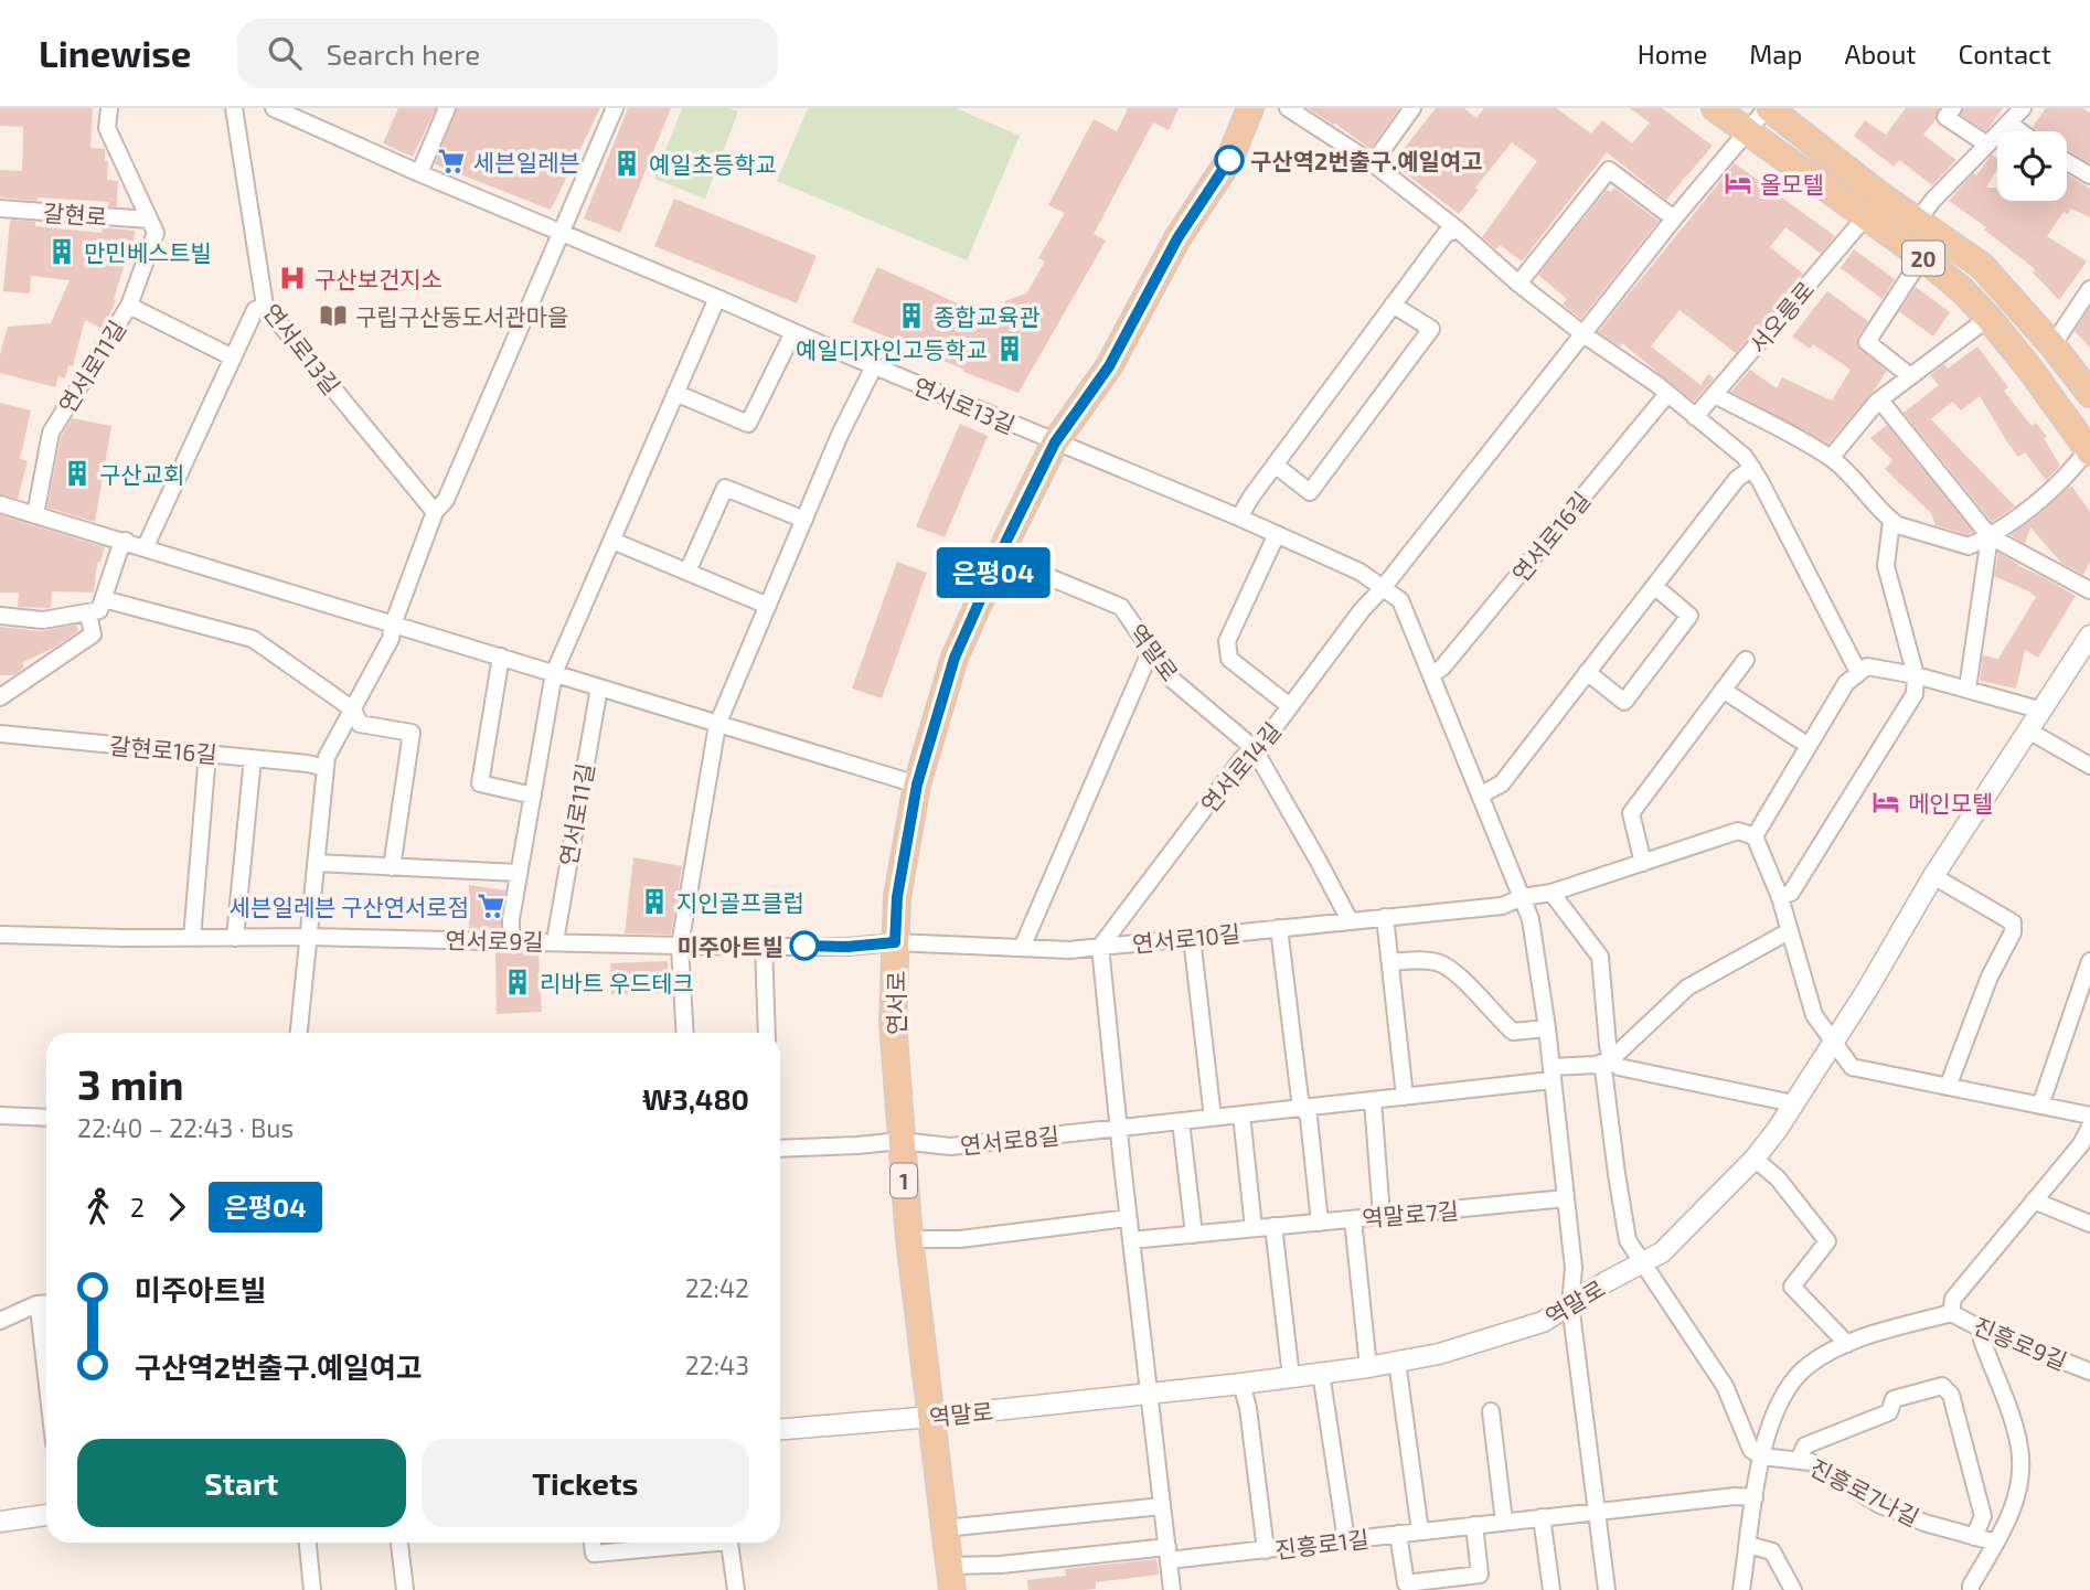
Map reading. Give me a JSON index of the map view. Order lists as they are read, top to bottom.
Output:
{
  "streets": {
    "main road": ["20", "연서로", "1"],
    "street": [
      "갈현로",
      "서오릉로",
      "연서로13길",
      "연서로11길",
      "연서로16길",
      "역말로",
      "갈현로16길",
      "연서로14길",
      "연서로10길",
      "연서로9길",
      "연서로8길",
      "역말로7길",
      "진흥로9길",
      "진흥로7나길",
      "진흥로1길"
    ]
  },
  "crossings": [
    ["갈현로", "연서로11길"],
    ["20", "서오릉로"],
    ["연서로13길", "연서로"],
    ["연서로11길", "연서로9길"],
    ["역말로", "연서로14길"],
    ["역말로", "연서로"],
    ["연서로14길", "연서로10길"],
    ["연서로10길", "연서로9길"],
    ["연서로10길", "연서로"],
    ["연서로9길", "연서로"],
    ["연서로", "연서로8길"],
    ["연서로", "진흥로1길"]
  ],
  "places": {
    "other": ["구산역2번출구.예일여고", "미주아트빌"],
    "supermarket": ["세븐일레븐", "세븐일레븐 구산연서로점"],
    "building": [
      "예일초등학교",
      "만민베스트빌",
      "종합교육관",
      "예일디자인고등학교",
      "구산교회",
      "지인골프클럽",
      "리바트 우드테크"
    ],
    "hotel": ["올모텔", "메인모텔"],
    "hospital": ["구산보건지소"],
    "library": ["구립구산동도서관마을"]
  },
  "lines": ["bus line 은평04"],
  "page": {
    "header": "Linewise",
    "search": "Search here",
    "nav": [
      "Home",
      "Map",
      "About",
      "Contact"
    ],
    "on_map": "은평04",
    "heading": ["3 min", "22:40 – 22:43 · Bus", "₩3,480"],
    "legs": ["2", "은평04"],
    "list": [
      {
        "name": "미주아트빌",
        "value": "22:42"
      },
      {
        "name": "구산역2번출구.예일여고",
        "value": "22:43"
      }
    ],
    "buttons": ["Start", "Tickets"]
  }
}
